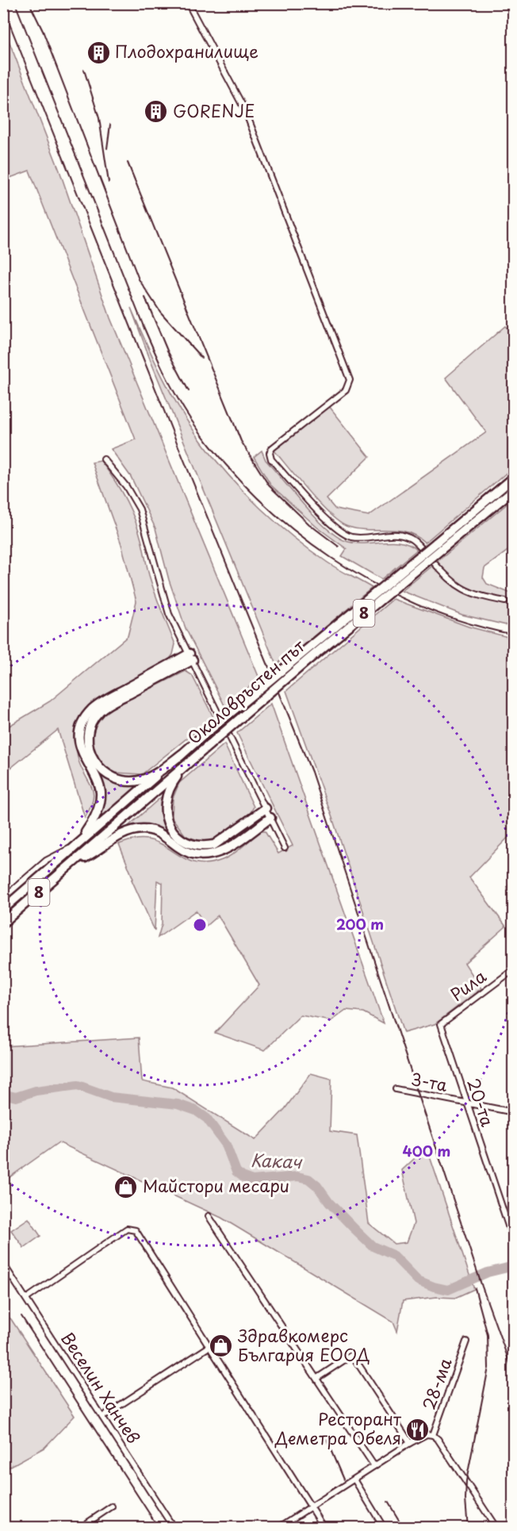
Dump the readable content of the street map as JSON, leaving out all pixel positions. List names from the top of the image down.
{
  "streets": {
    "highway": ["8", "Околовръстен път"],
    "street": [
      "Рила",
      "3-та",
      "20-та",
      "28-ма",
      "Веселин Ханчев"
    ]
  },
  "crossings": [
    ["Рила", "20-та"],
    ["3-та", "20-та"]
  ],
  "water": ["Какач"],
  "places": {
    "building": ["Плодохранилище", "GORENJE"],
    "shop": ["Майстори месари", "Здравкомерс България ЕООД"],
    "restaurant": ["Ресторант Деметра Обеля"]
  },
  "rings": ["200 m", "400 m"]
}
